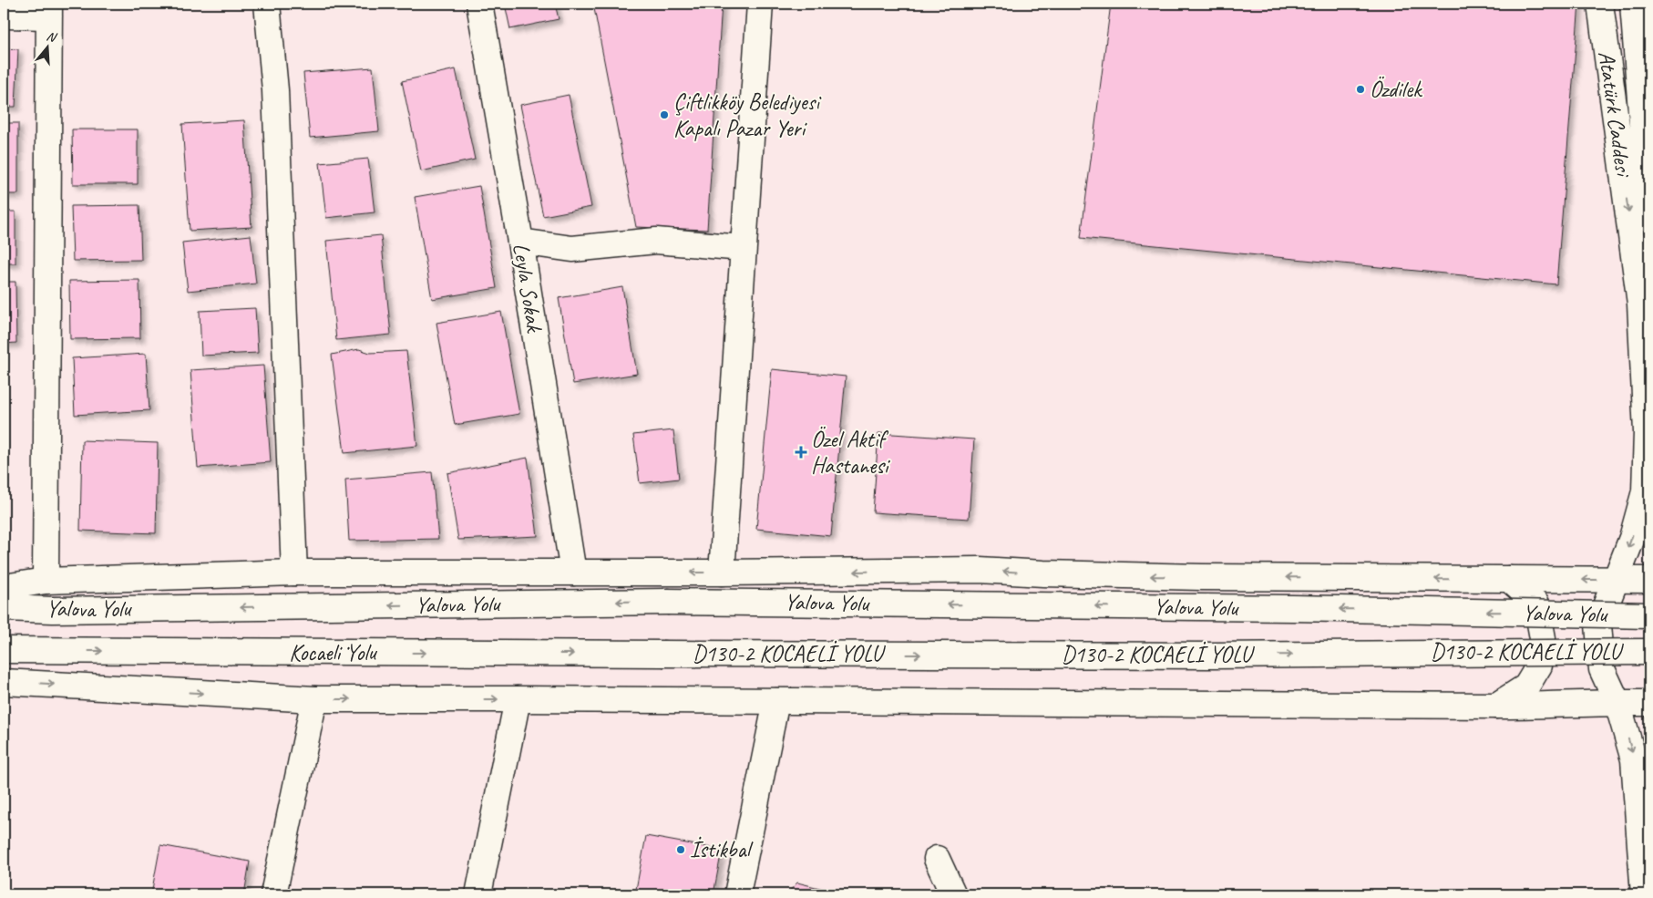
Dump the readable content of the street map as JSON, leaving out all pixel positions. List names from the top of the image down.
{
  "streets": {
    "main road": [
      "Atatürk Caddesi",
      "Leyla Sokak",
      "Yalova Yolu",
      "D130-2 KOCAELİ YOLU",
      "Kocaeli̇ Yolu"
    ]
  },
  "crossings": [
    ["D130-2 KOCAELİ YOLU", "Kocaeli̇ Yolu"]
  ],
  "one_way": ["Atatürk Caddesi"],
  "places": {
    "other": ["Özdilek", "Çiftlikköy Belediyesi Kapalı Pazar Yeri", "İstikbal"],
    "health": ["Özel Aktif Hastanesi"]
  },
  "north": "top"
}
